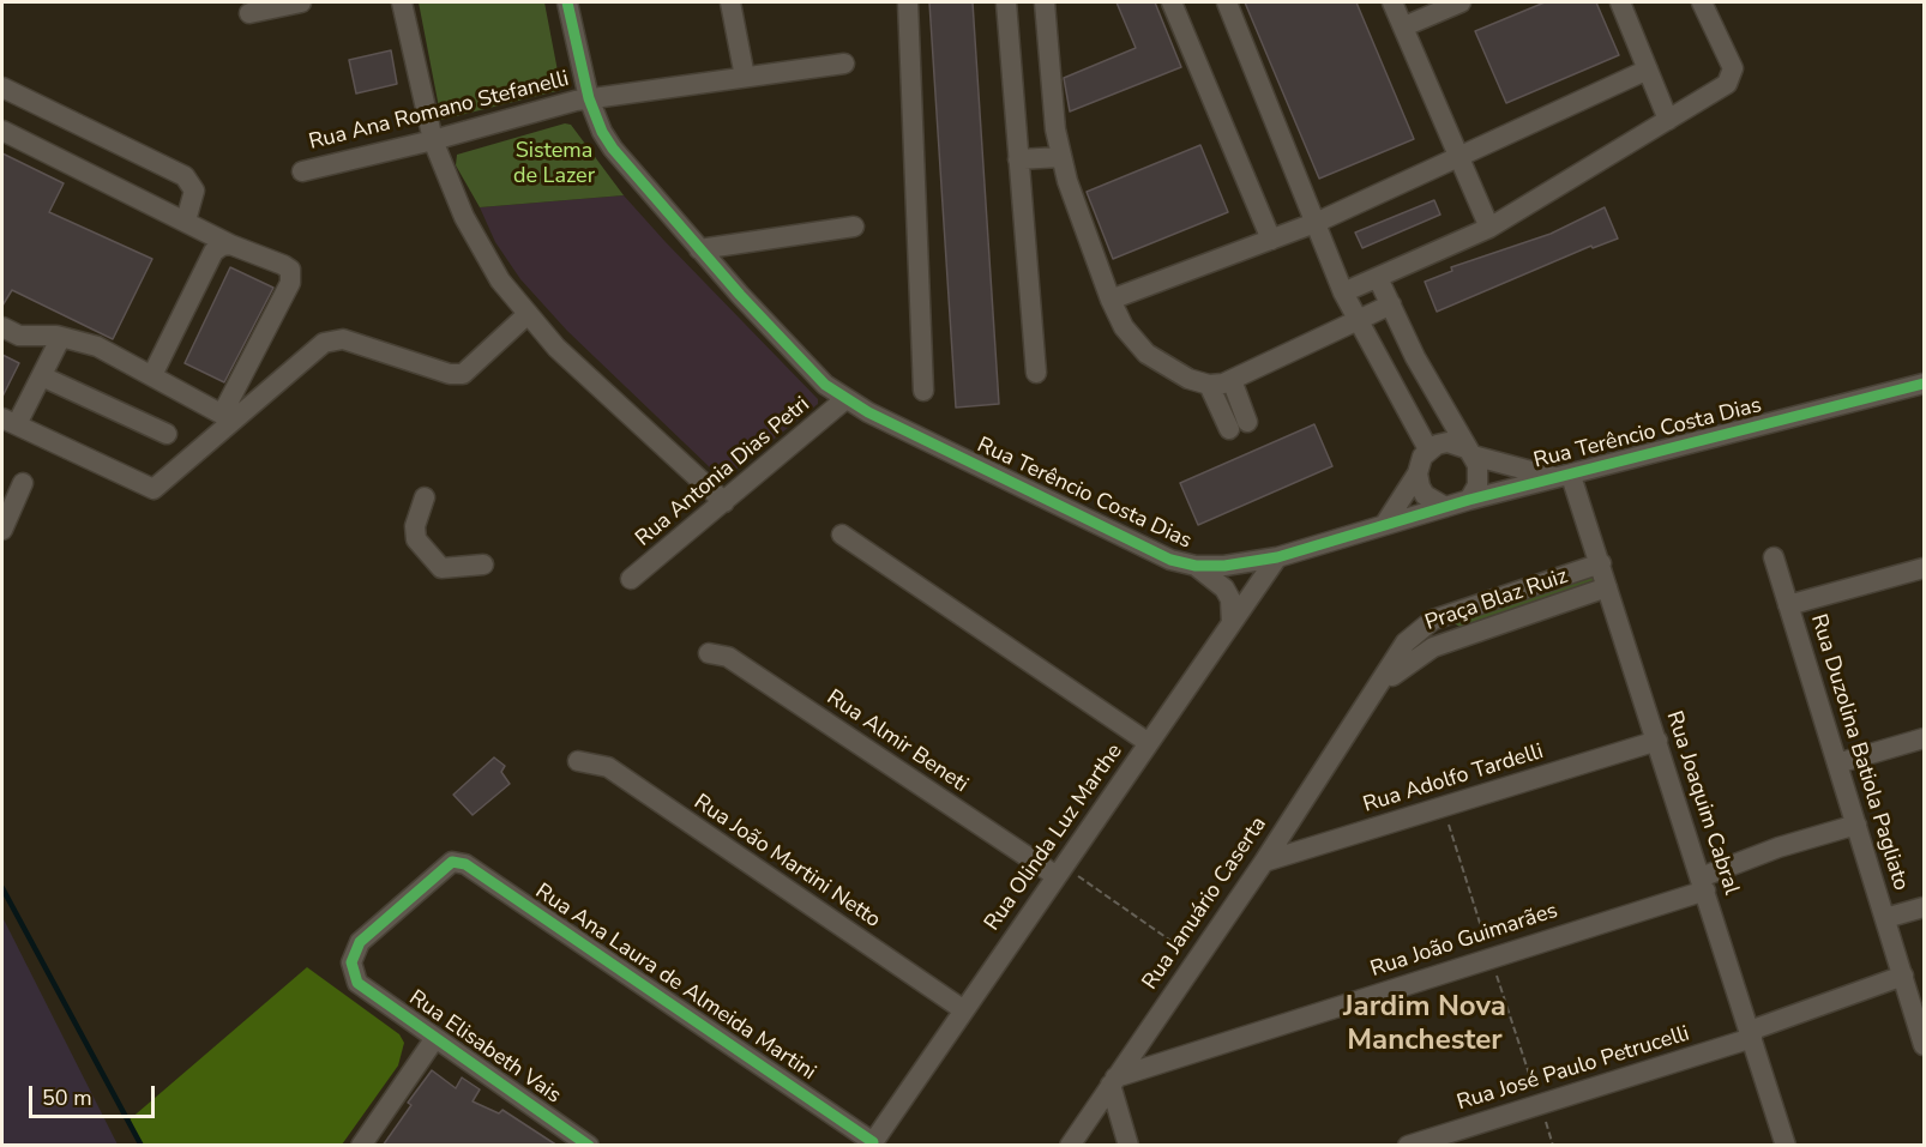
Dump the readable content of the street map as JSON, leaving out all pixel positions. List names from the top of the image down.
{
  "streets": {
    "street": [
      "Rua Ana Romano Stefanelli",
      "Rua Terêncio Costa Dias",
      "Rua Antonia Dias Petri",
      "Praça Blaz Ruiz",
      "Rua Almir Beneti",
      "Rua Duzolina Batiola Pagliato",
      "Rua Adolfo Tardelli",
      "Rua Joaquim Cabral",
      "Rua Olinda Luz Marthe",
      "Rua João Martini Netto",
      "Rua Januário Caserta",
      "Rua João Guimarães",
      "Rua Ana Laura de Almeida Martini",
      "Rua Elisabeth Vais",
      "Rua José Paulo Petrucelli"
    ]
  },
  "crossings": [
    ["Rua Ana Romano Stefanelli", "Rua Terêncio Costa Dias"],
    ["Rua Terêncio Costa Dias", "Rua Antonia Dias Petri"],
    ["Rua Terêncio Costa Dias", "Rua Joaquim Cabral"],
    ["Rua Terêncio Costa Dias", "Rua Olinda Luz Marthe"],
    ["Praça Blaz Ruiz", "Rua Joaquim Cabral"],
    ["Praça Blaz Ruiz", "Rua Januário Caserta"],
    ["Rua Almir Beneti", "Rua Olinda Luz Marthe"],
    ["Rua Duzolina Batiola Pagliato", "Rua João Guimarães"],
    ["Rua Duzolina Batiola Pagliato", "Rua José Paulo Petrucelli"],
    ["Rua Adolfo Tardelli", "Rua Joaquim Cabral"],
    ["Rua Adolfo Tardelli", "Rua Januário Caserta"],
    ["Rua Joaquim Cabral", "Rua João Guimarães"],
    ["Rua Joaquim Cabral", "Rua José Paulo Petrucelli"],
    ["Rua Olinda Luz Marthe", "Rua João Martini Netto"],
    ["Rua Olinda Luz Marthe", "Rua Ana Laura de Almeida Martini"],
    ["Rua Januário Caserta", "Rua João Guimarães"],
    ["Rua Ana Laura de Almeida Martini", "Rua Elisabeth Vais"]
  ],
  "districts": ["Jardim Nova Manchester"],
  "parks": ["Sistema de Lazer"],
  "scale_bar": "50 m"
}
